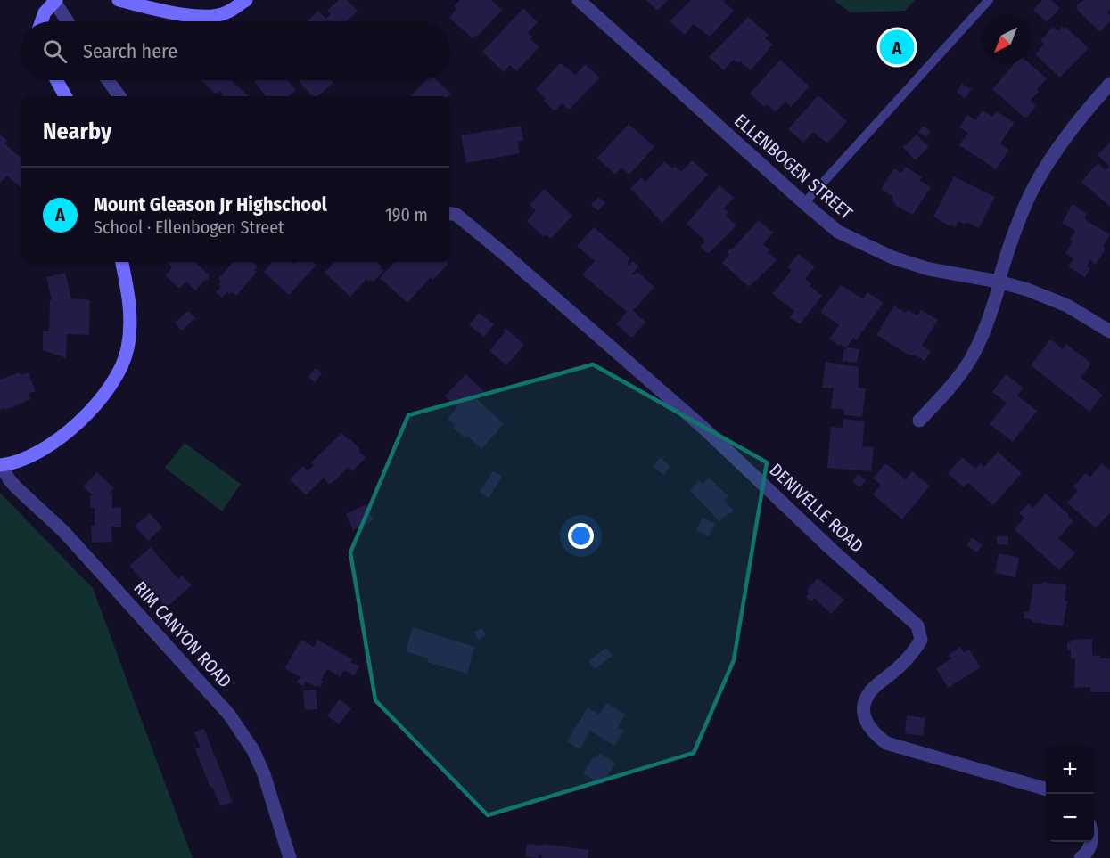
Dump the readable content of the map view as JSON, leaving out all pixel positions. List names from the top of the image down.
{
  "streets": {
    "street": ["ELLENBOGEN STREET", "DENIVELLE ROAD", "RIM CANYON ROAD"]
  },
  "north": "bottom left",
  "page": {
    "search": "Search here",
    "pins": "A",
    "heading": "Nearby",
    "list": [
      {
        "mark": "A",
        "name": "Mount Gleason Jr Highschool",
        "note": "School · Ellenbogen Street",
        "value": "190 m"
      }
    ],
    "map_buttons": ["+", "−"]
  }
}
